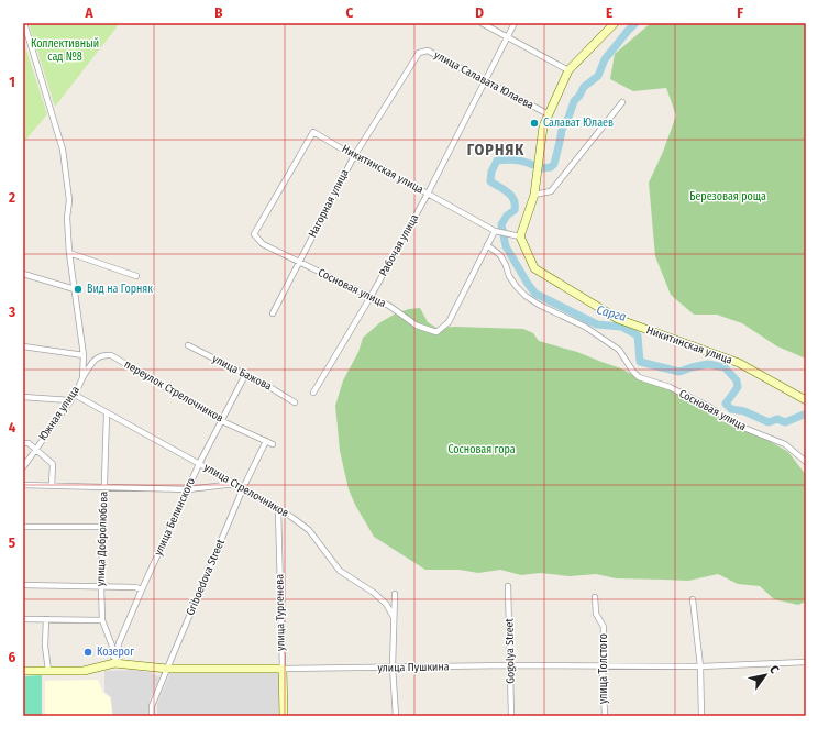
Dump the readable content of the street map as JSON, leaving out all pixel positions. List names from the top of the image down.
{
  "streets": {
    "street": [
      "улица Салавата Юлаева",
      "Никитинская улица",
      "Нагорная улица",
      "Рабочая улица",
      "Сосновая улица",
      "улица Бажова",
      "переулок Стрелочников",
      "Южная улица",
      "улица Стрелочников",
      "улица Белинского",
      "улица Добролюбова",
      "Griboedova Street",
      "улица Тургенева",
      "Gogolya Street",
      "улица Пушкина",
      "улица Толстого"
    ]
  },
  "crossings": [
    ["улица Салавата Юлаева", "Нагорная улица"],
    ["улица Салавата Юлаева", "Рабочая улица"],
    ["Никитинская улица", "Нагорная улица"],
    ["Никитинская улица", "Рабочая улица"],
    ["Никитинская улица", "Сосновая улица"],
    ["Нагорная улица", "Сосновая улица"],
    ["Рабочая улица", "Сосновая улица"],
    ["улица Бажова", "улица Белинского"],
    ["переулок Стрелочников", "Южная улица"],
    ["переулок Стрелочников", "улица Белинского"],
    ["переулок Стрелочников", "Griboedova Street"],
    ["Южная улица", "улица Стрелочников"],
    ["улица Стрелочников", "улица Белинского"],
    ["улица Стрелочников", "улица Добролюбова"],
    ["улица Стрелочников", "Griboedova Street"],
    ["улица Стрелочников", "улица Тургенева"],
    ["улица Белинского", "улица Добролюбова"],
    ["улица Белинского", "улица Пушкина"],
    ["улица Добролюбова", "улица Пушкина"],
    ["Griboedova Street", "улица Пушкина"],
    ["улица Тургенева", "улица Пушкина"],
    ["Gogolya Street", "улица Пушкина"],
    ["улица Пушкина", "улица Толстого"]
  ],
  "districts": ["ГОРНЯК"],
  "water": ["Сарга"],
  "parks": ["Коллективный сад №8", "Березовая роща", "Сосновая гора"],
  "places": ["Салават Юлаев", "Вид на Горняк", "Козерог"],
  "north": "top right",
  "grid": {
    "columns": [
      "A",
      "B",
      "C",
      "D",
      "E",
      "F"
    ],
    "rows": [
      "1",
      "2",
      "3",
      "4",
      "5",
      "6"
    ]
  }
}
